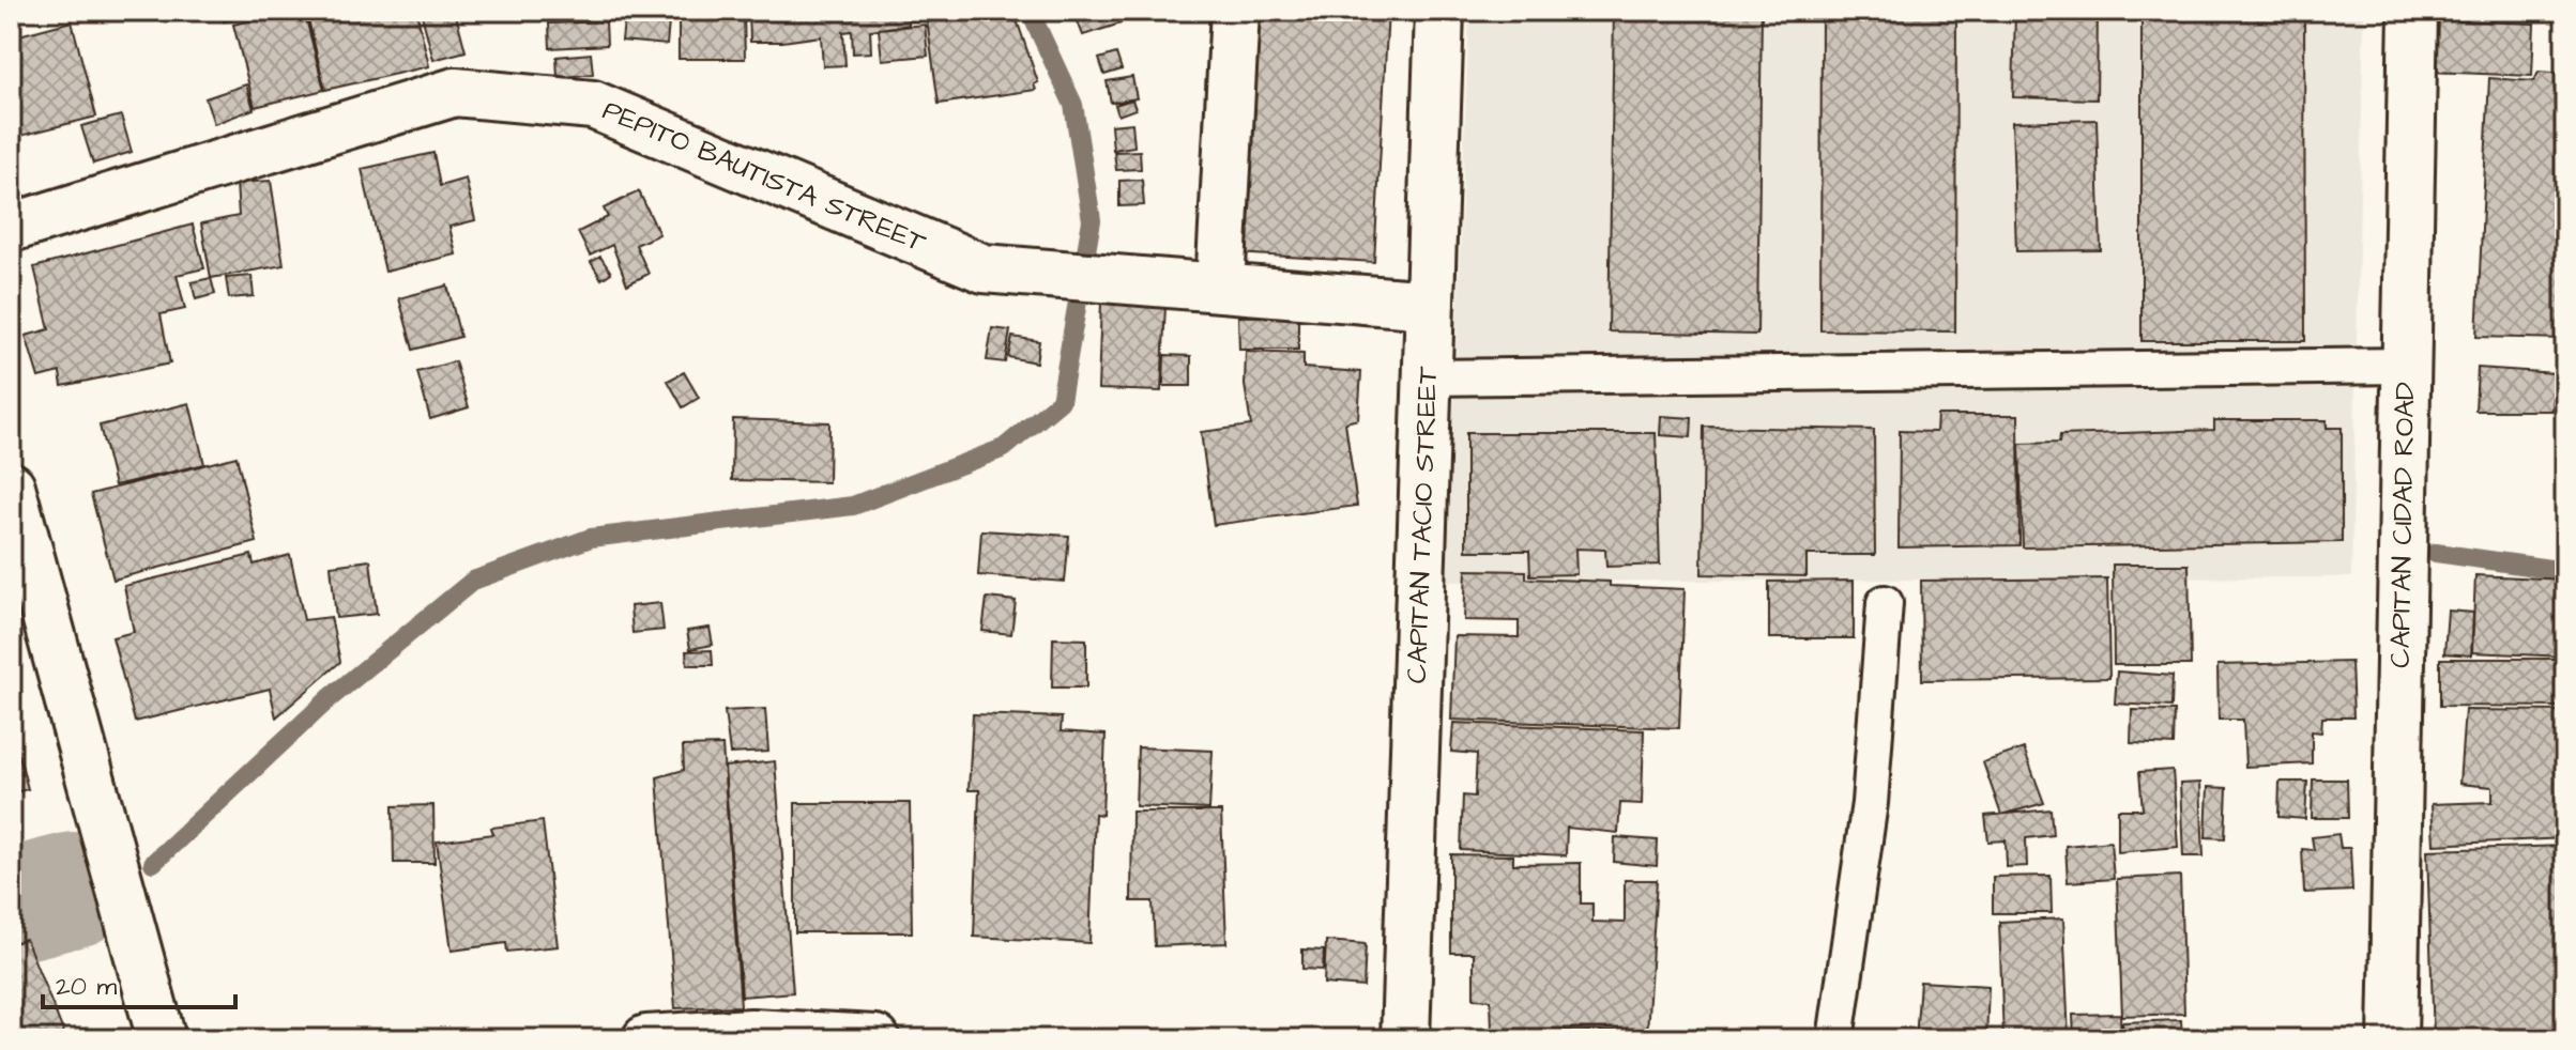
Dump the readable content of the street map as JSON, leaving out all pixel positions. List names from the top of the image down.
{
  "streets": {
    "street": ["PEPITO BAUTISTA STREET", "CAPITAN TACIO STREET", "CAPITAN CIDAD ROAD"]
  },
  "crossings": [
    ["PEPITO BAUTISTA STREET", "CAPITAN TACIO STREET"]
  ],
  "scale_bar": "20 m"
}
